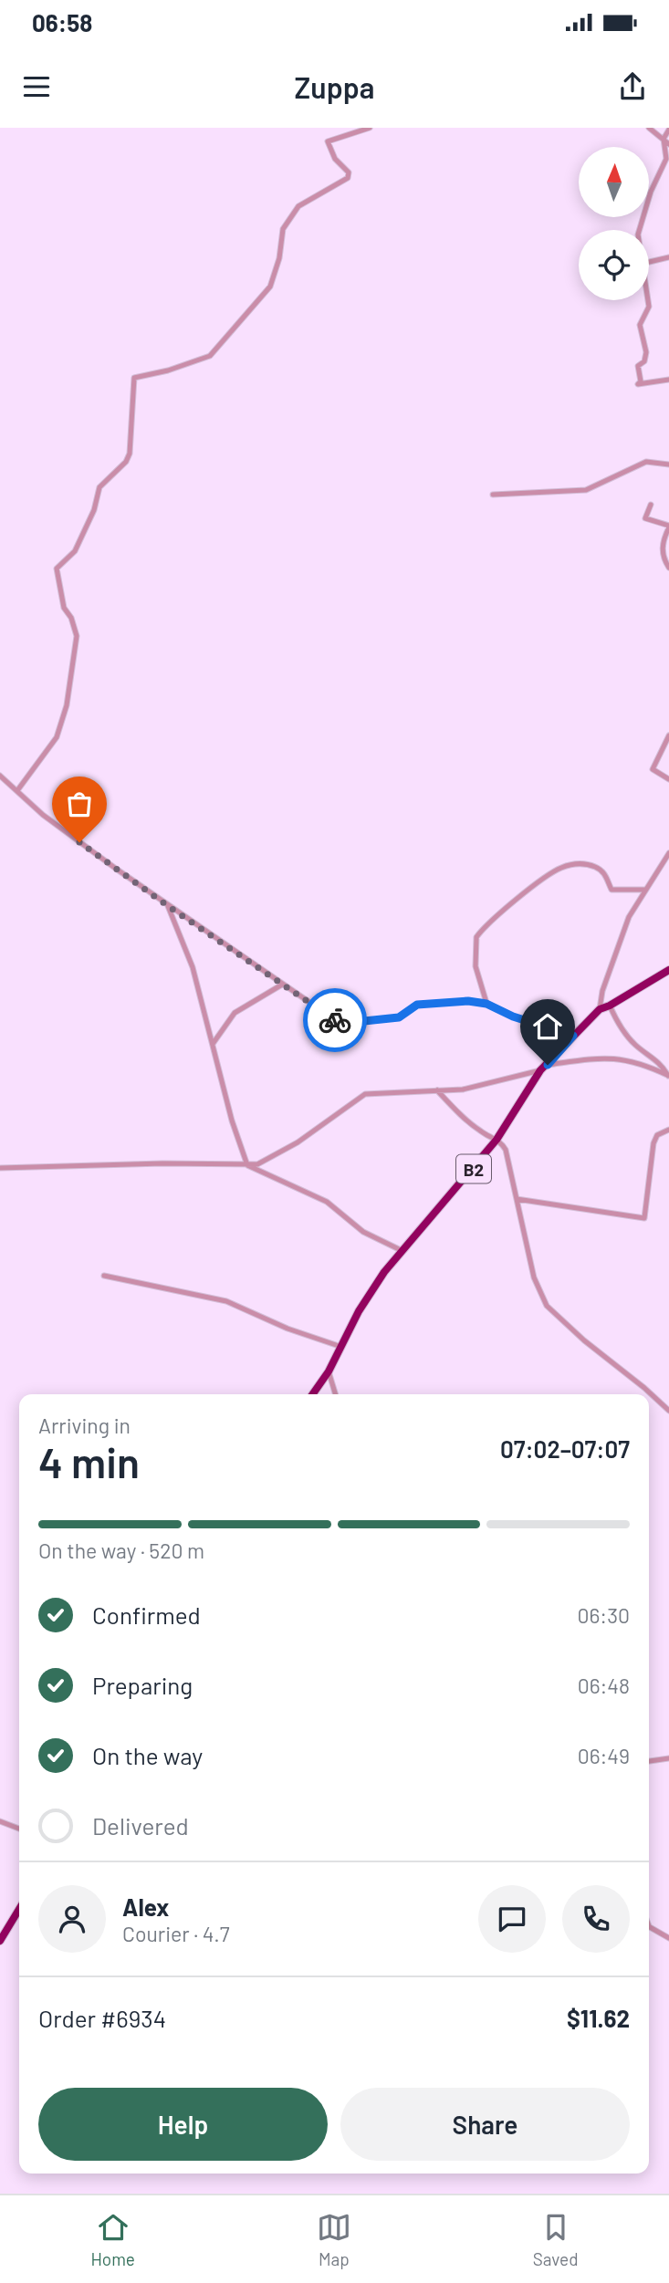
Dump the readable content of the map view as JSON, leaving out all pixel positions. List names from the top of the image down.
{
  "streets": {
    "highway": ["B2"]
  },
  "north": "top",
  "page": {
    "status": "06:58",
    "header": "Zuppa",
    "heading": ["4 min", "Arriving in", "07:02–07:07"],
    "panel": [
      "Alex",
      "Courier · 4.7",
      "Order #6934",
      "$11.62"
    ],
    "bar": "On the way · 520 m",
    "list": [
      ["Confirmed", "06:30"],
      ["Preparing", "06:48"],
      ["On the way", "06:49"],
      "Delivered"
    ],
    "buttons": ["Help", "Share"],
    "tabs": ["Home", "Map", "Saved"]
  }
}
